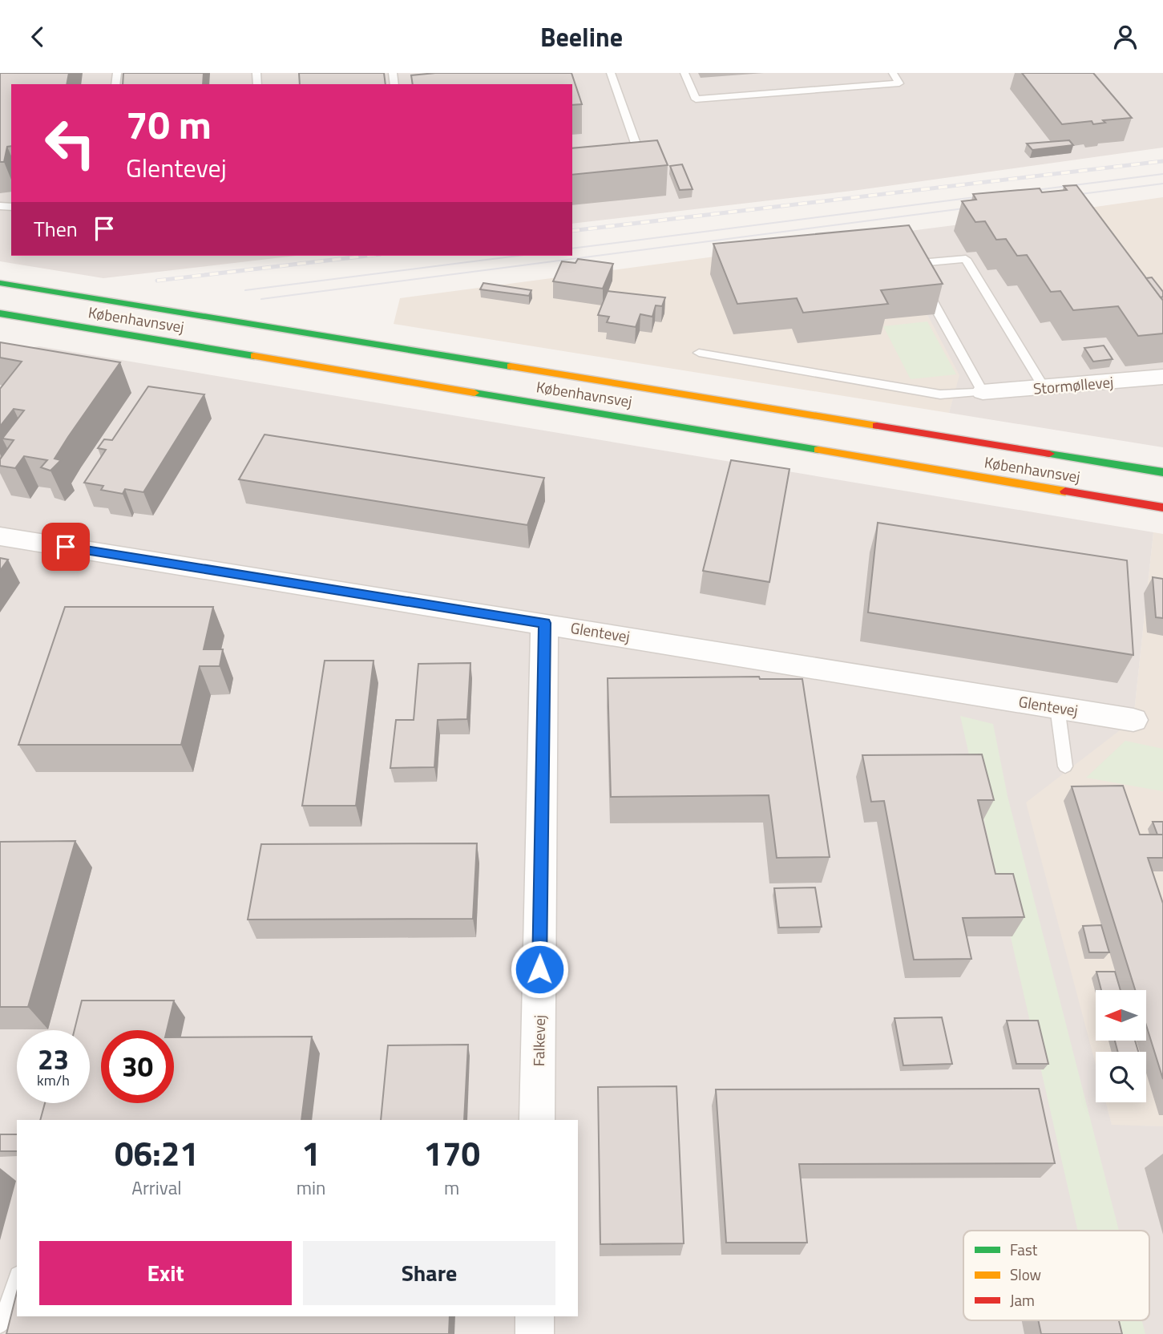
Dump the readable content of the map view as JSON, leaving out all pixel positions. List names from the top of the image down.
{
  "streets": {
    "main road": ["Københavnsvej"],
    "street": ["Stormøllevej", "Glentevej", "Falkevej"]
  },
  "crossings": [
    ["Glentevej", "Falkevej"]
  ],
  "legend": ["Fast", "Slow", "Jam"],
  "north": "left",
  "page": {
    "header": "Beeline",
    "turn": ["70 m", "Glentevej"],
    "then": "Then",
    "speed": "23 km/h",
    "limit": "30",
    "eta": [
      "06:21",
      "Arrival",
      "1",
      "min",
      "170",
      "m"
    ],
    "buttons": ["Exit", "Share"]
  }
}
